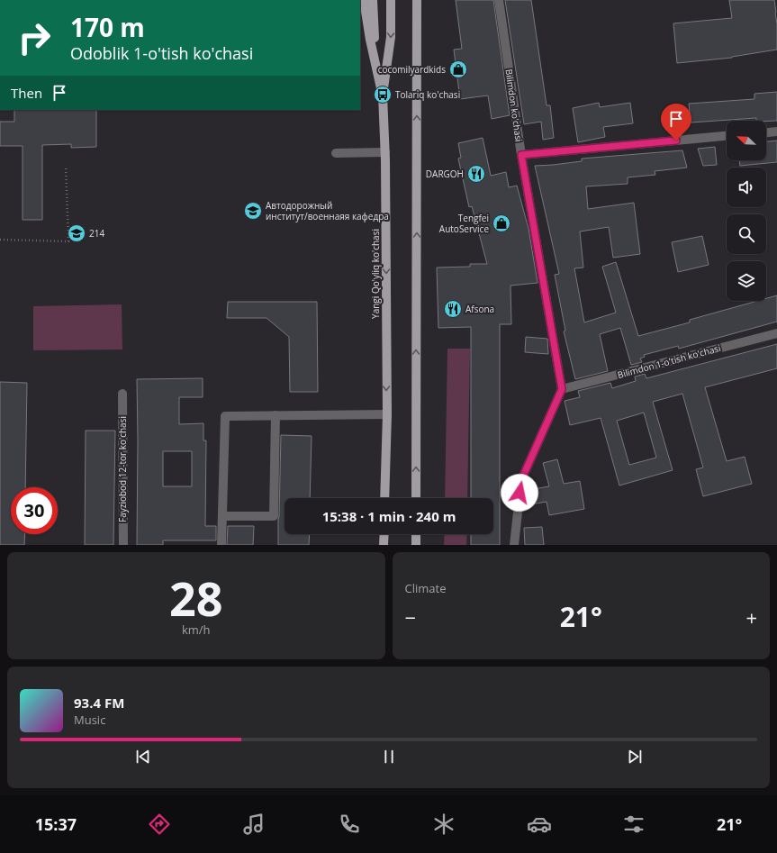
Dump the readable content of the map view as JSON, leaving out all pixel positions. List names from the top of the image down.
{
  "streets": {
    "main road": ["Yangi Qo'yliq ko'chasi"],
    "street": ["Bilimdon ko'chasi", "Bilimdon 1-o'tish ko'chasi", "Fayziobod 12-tor ko'chasi"]
  },
  "crossings": [
    ["Bilimdon ko'chasi", "Bilimdon 1-o'tish ko'chasi"]
  ],
  "places": {
    "shop": ["cocomilyardkids", "Tengfei AutoService"],
    "bus stop": ["Tolariq ko'chasi"],
    "restaurant": ["DARGOH", "Afsona"],
    "school or university": ["Автодорожный институт/военнаяя кафедра", "214"]
  },
  "north": "top left",
  "page": {
    "turn": ["170 m", "Odoblik 1-o'tish ko'chasi"],
    "then": "Then",
    "limit": "30",
    "trip": "15:38 · 1 min · 240 m",
    "tile": [
      ["28", "km/h"],
      "Climate"
    ],
    "heat": ["−", "21°", "+"],
    "song": ["93.4 FM", "Music"],
    "tabs": ["15:37", "21°"]
  }
}
